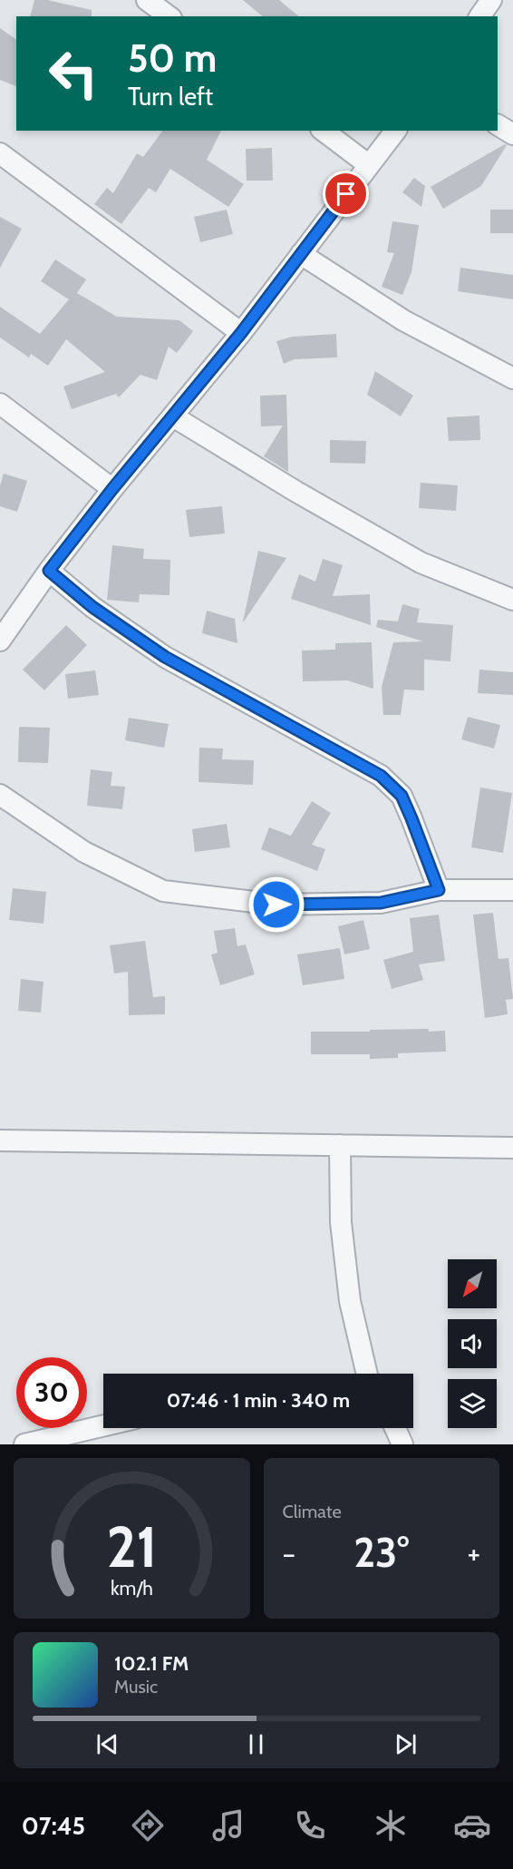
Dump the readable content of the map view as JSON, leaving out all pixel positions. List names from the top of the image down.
{
  "north": "bottom left",
  "page": {
    "turn": ["50 m", "Turn left"],
    "limit": "30",
    "trip": "07:46 · 1 min · 340 m",
    "tile": "Climate",
    "heat": ["−", "23°", "+"],
    "song": ["102.1 FM", "Music"],
    "tabs": "07:45",
    "gauge": ["21", "km/h"]
  }
}
